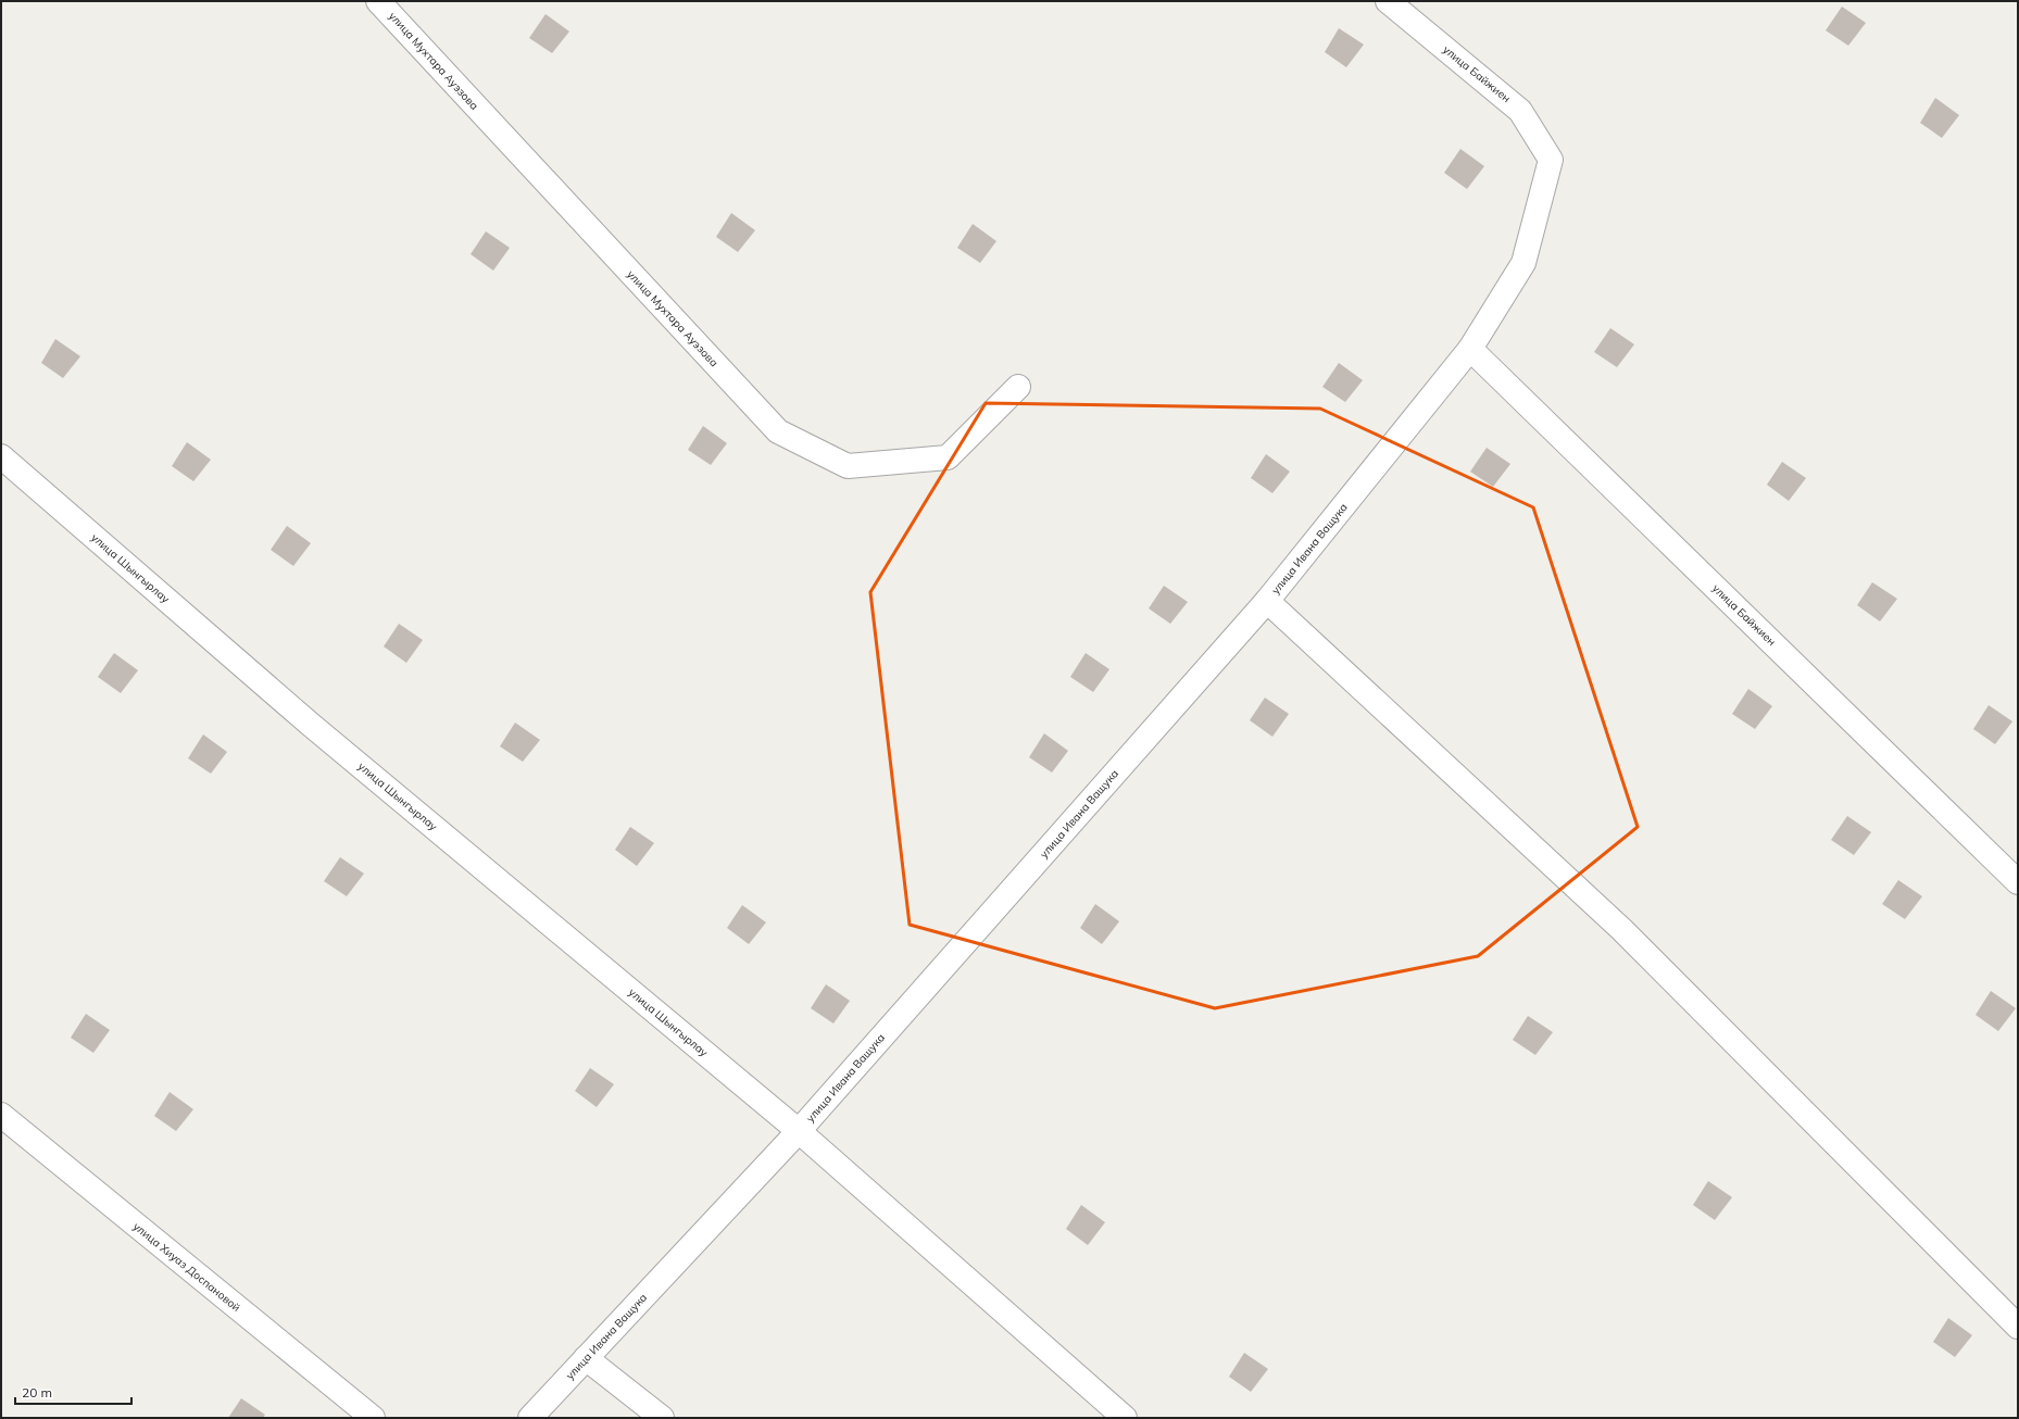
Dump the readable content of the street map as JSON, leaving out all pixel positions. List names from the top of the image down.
{
  "streets": {
    "street": [
      "улица Мухтара Ауэзова",
      "улица Байжиен",
      "улица Ивана Ващука",
      "улица Шынгырлау",
      "улица Хиуаз Доспановой"
    ]
  },
  "crossings": [
    ["улица Байжиен", "улица Ивана Ващука"],
    ["улица Ивана Ващука", "улица Шынгырлау"]
  ],
  "scale_bar": "20 m"
}
